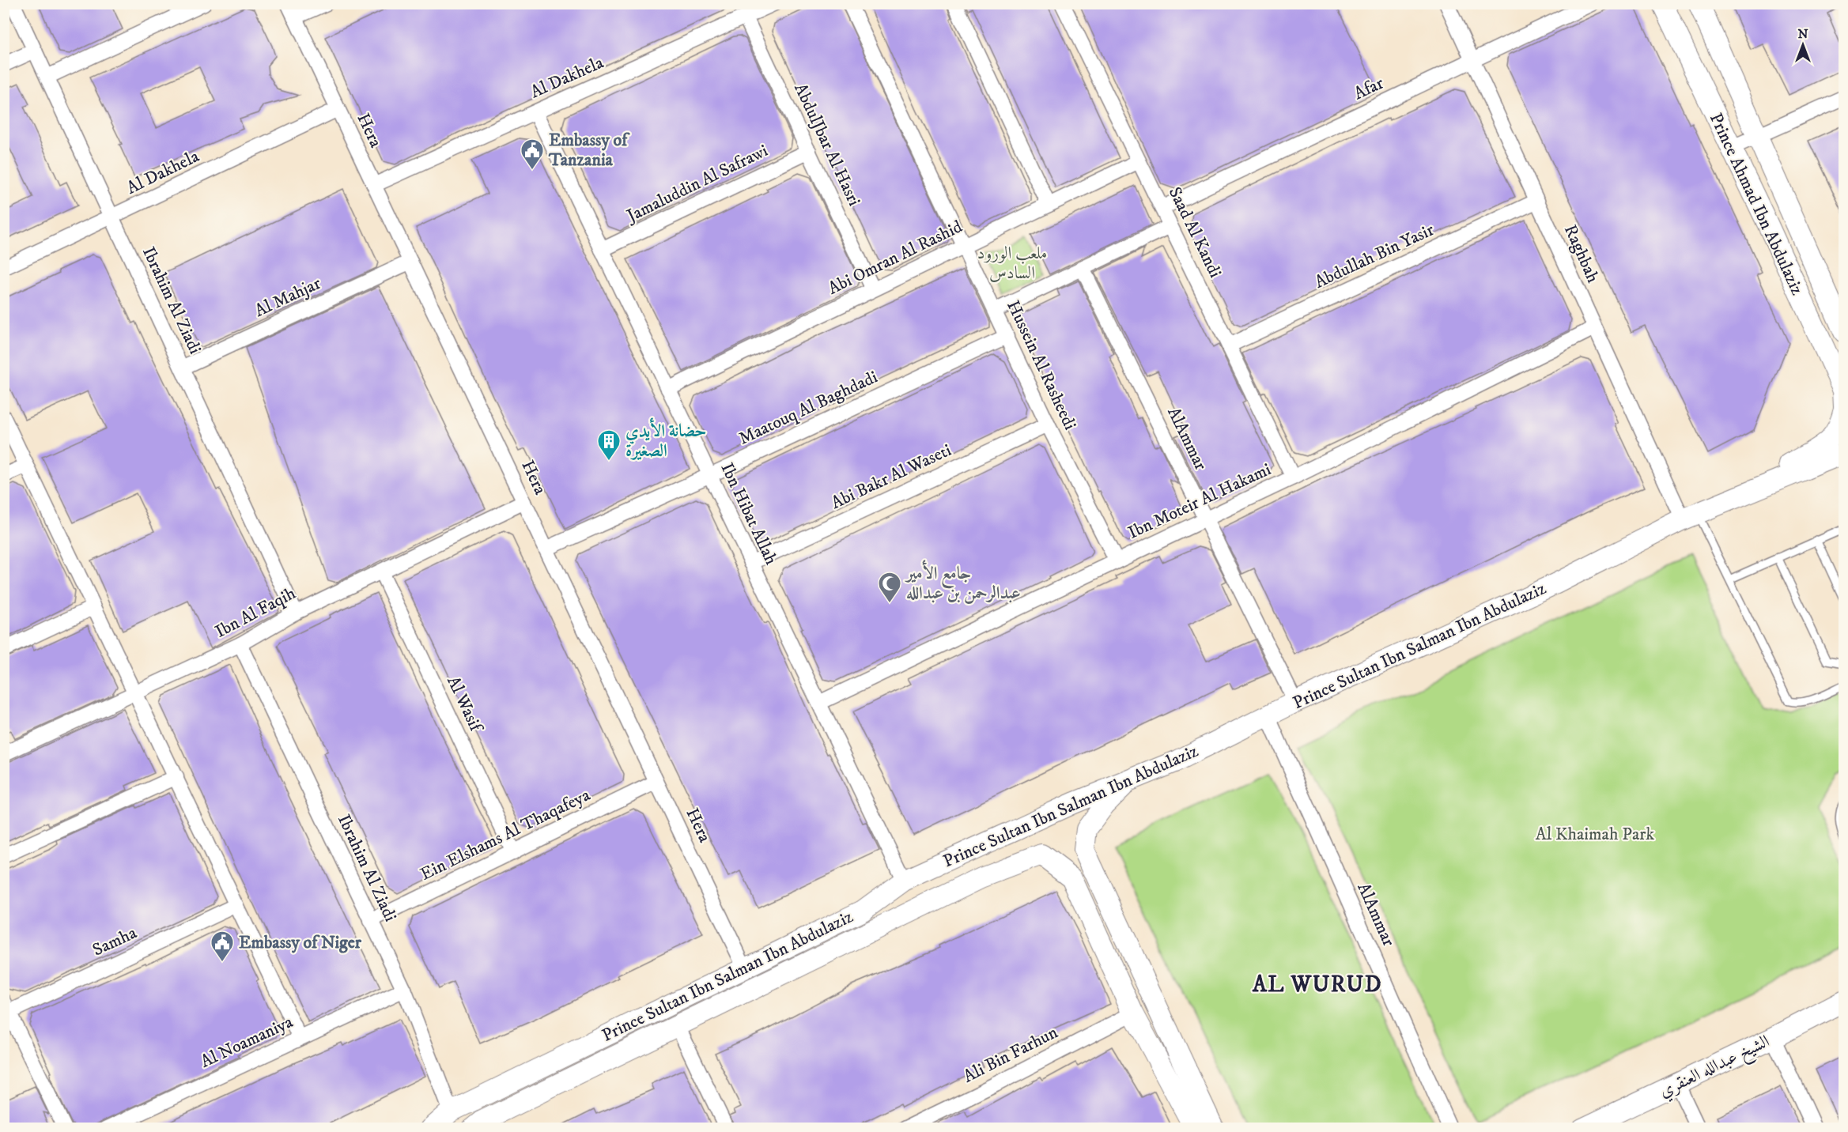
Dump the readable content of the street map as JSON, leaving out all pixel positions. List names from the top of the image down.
{
  "streets": {
    "street": [
      "Al Dakhela",
      "Afar",
      "Hera",
      "AbdulJbar Al Hasri",
      "Jamaluddin Al Safrawi",
      "Prince Ahmad Ibn Abdulaziz",
      "Saad Al Kandi",
      "Raghbah",
      "Abdullah Bin Yasir",
      "Abi Omran Al Rashid",
      "Al Mahjar",
      "Ibrahim Al Ziadi",
      "Hussein Al Rasheedi",
      "Maatouq Al Baghdadi",
      "AlAmmar",
      "Abi Bakr Al Waseti",
      "Ibn Moteir Al Hakami",
      "Ibn Hibat Allah",
      "Ibn Al Faqih",
      "Prince Sultan Ibn Salman Ibn Abdulaziz",
      "Al Wasif",
      "Ein Elshams Al Thaqafeya",
      "Samha",
      "Al Noamaniya",
      "Ali Bin Farhun",
      "الشيخ عبدالله العنقري"
    ]
  },
  "crossings": [
    ["Al Dakhela", "Hera"],
    ["Al Dakhela", "AbdulJbar Al Hasri"],
    ["Al Dakhela", "Ibrahim Al Ziadi"],
    ["Al Dakhela", "Ibn Hibat Allah"],
    ["Afar", "Saad Al Kandi"],
    ["Afar", "Raghbah"],
    ["Hera", "Al Mahjar"],
    ["Hera", "Maatouq Al Baghdadi"],
    ["Hera", "Ibn Al Faqih"],
    ["Hera", "Prince Sultan Ibn Salman Ibn Abdulaziz"],
    ["Hera", "Ein Elshams Al Thaqafeya"],
    ["AbdulJbar Al Hasri", "Jamaluddin Al Safrawi"],
    ["AbdulJbar Al Hasri", "Abi Omran Al Rashid"],
    ["Jamaluddin Al Safrawi", "Ibn Hibat Allah"],
    ["Prince Ahmad Ibn Abdulaziz", "Prince Sultan Ibn Salman Ibn Abdulaziz"],
    ["Saad Al Kandi", "Abdullah Bin Yasir"],
    ["Saad Al Kandi", "Abi Omran Al Rashid"],
    ["Saad Al Kandi", "Ibn Moteir Al Hakami"],
    ["Raghbah", "Abdullah Bin Yasir"],
    ["Raghbah", "Ibn Moteir Al Hakami"],
    ["Raghbah", "Prince Sultan Ibn Salman Ibn Abdulaziz"],
    ["Abi Omran Al Rashid", "Hussein Al Rasheedi"],
    ["Abi Omran Al Rashid", "Ibn Hibat Allah"],
    ["Al Mahjar", "Ibrahim Al Ziadi"],
    ["Ibrahim Al Ziadi", "Ibn Al Faqih"],
    ["Ibrahim Al Ziadi", "Prince Sultan Ibn Salman Ibn Abdulaziz"],
    ["Ibrahim Al Ziadi", "Ein Elshams Al Thaqafeya"],
    ["Ibrahim Al Ziadi", "Al Noamaniya"],
    ["Hussein Al Rasheedi", "Maatouq Al Baghdadi"],
    ["Hussein Al Rasheedi", "Abi Bakr Al Waseti"],
    ["Hussein Al Rasheedi", "Ibn Moteir Al Hakami"],
    ["Maatouq Al Baghdadi", "Ibn Hibat Allah"],
    ["AlAmmar", "Ibn Moteir Al Hakami"],
    ["AlAmmar", "Prince Sultan Ibn Salman Ibn Abdulaziz"],
    ["Abi Bakr Al Waseti", "Ibn Hibat Allah"],
    ["Ibn Moteir Al Hakami", "Ibn Hibat Allah"],
    ["Ibn Hibat Allah", "Prince Sultan Ibn Salman Ibn Abdulaziz"],
    ["Ibn Al Faqih", "Al Wasif"],
    ["Prince Sultan Ibn Salman Ibn Abdulaziz", "Ali Bin Farhun"],
    ["Al Wasif", "Ein Elshams Al Thaqafeya"]
  ],
  "districts": ["AL WURUD"],
  "parks": ["ملعب الورود السادس", "Al Khaimah Park"],
  "places": {
    "public building": ["Embassy of Tanzania", "Embassy of Niger"],
    "building": ["حضانة الأيدي الصغيرة"],
    "mosque": ["جامع الأمير عبدالرحمن بن عبدالله"]
  },
  "north": "top"
}
